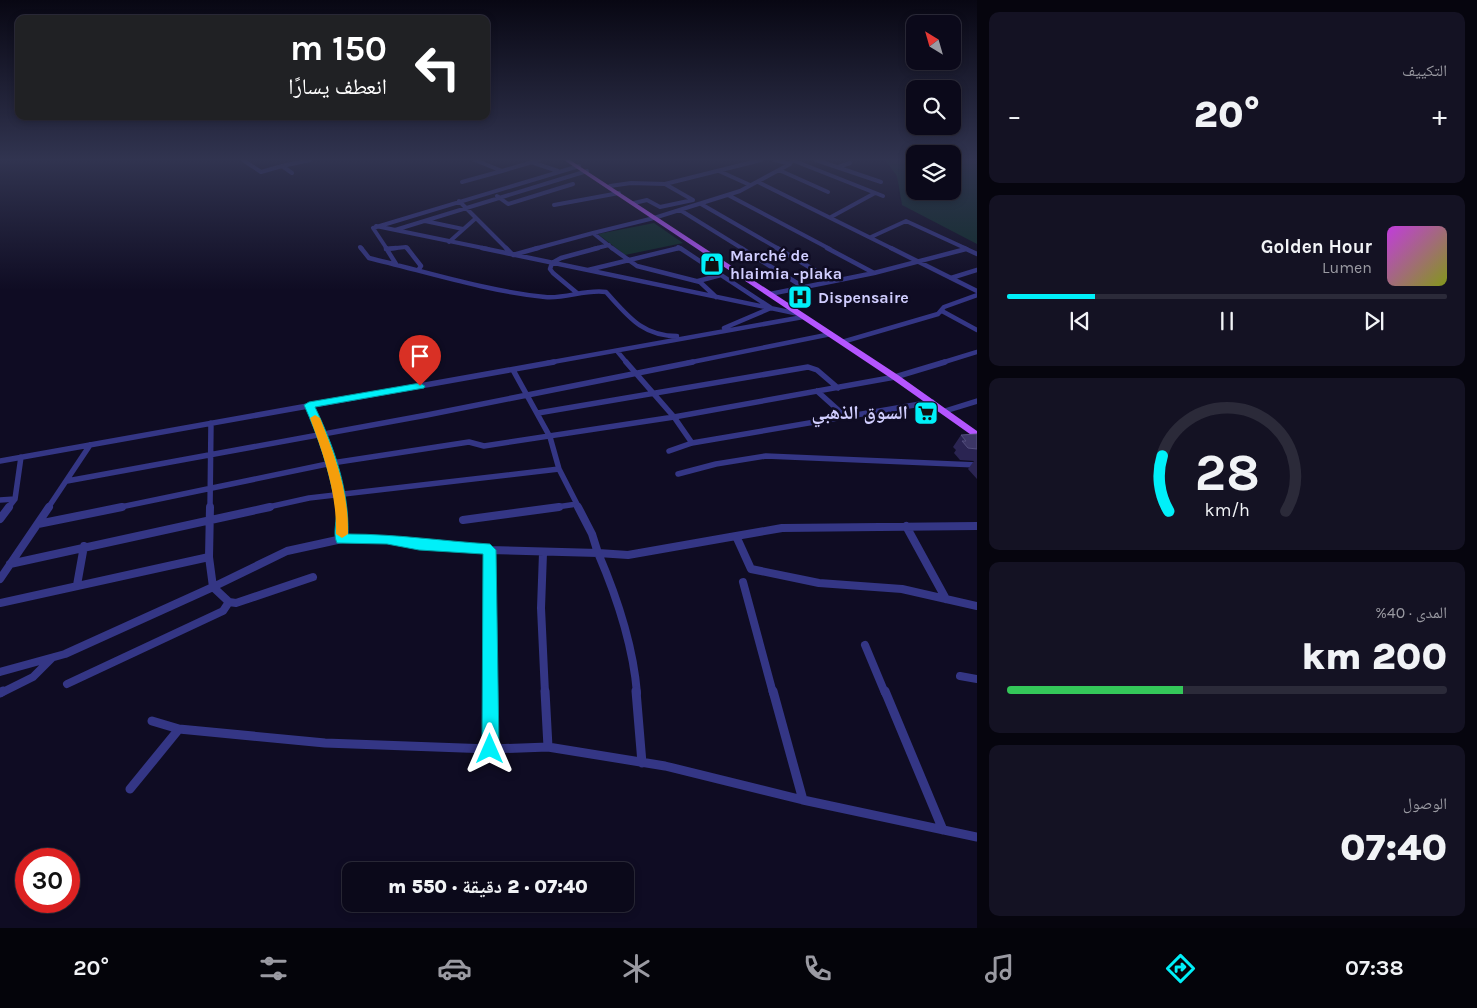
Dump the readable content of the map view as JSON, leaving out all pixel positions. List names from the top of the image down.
{
  "places": {
    "shop": ["Marché de hlaimia -plaka"],
    "hospital": ["Dispensaire"],
    "supermarket": ["السوق الذهبي"]
  },
  "north": "top left",
  "page": {
    "tile": [
      "التكييف",
      ["المدى · 40%", "200 km"],
      ["الوصول", "07:40"]
    ],
    "turn": ["150 m", "انعطف يسارًا"],
    "heat": ["−", "20°", "+"],
    "song": ["Golden Hour", "Lumen"],
    "limit": "30",
    "trip": "07:40 · 2 دقيقة · 550 m",
    "tabs": ["07:38", "20°"],
    "gauge": ["28", "km/h"]
  }
}
